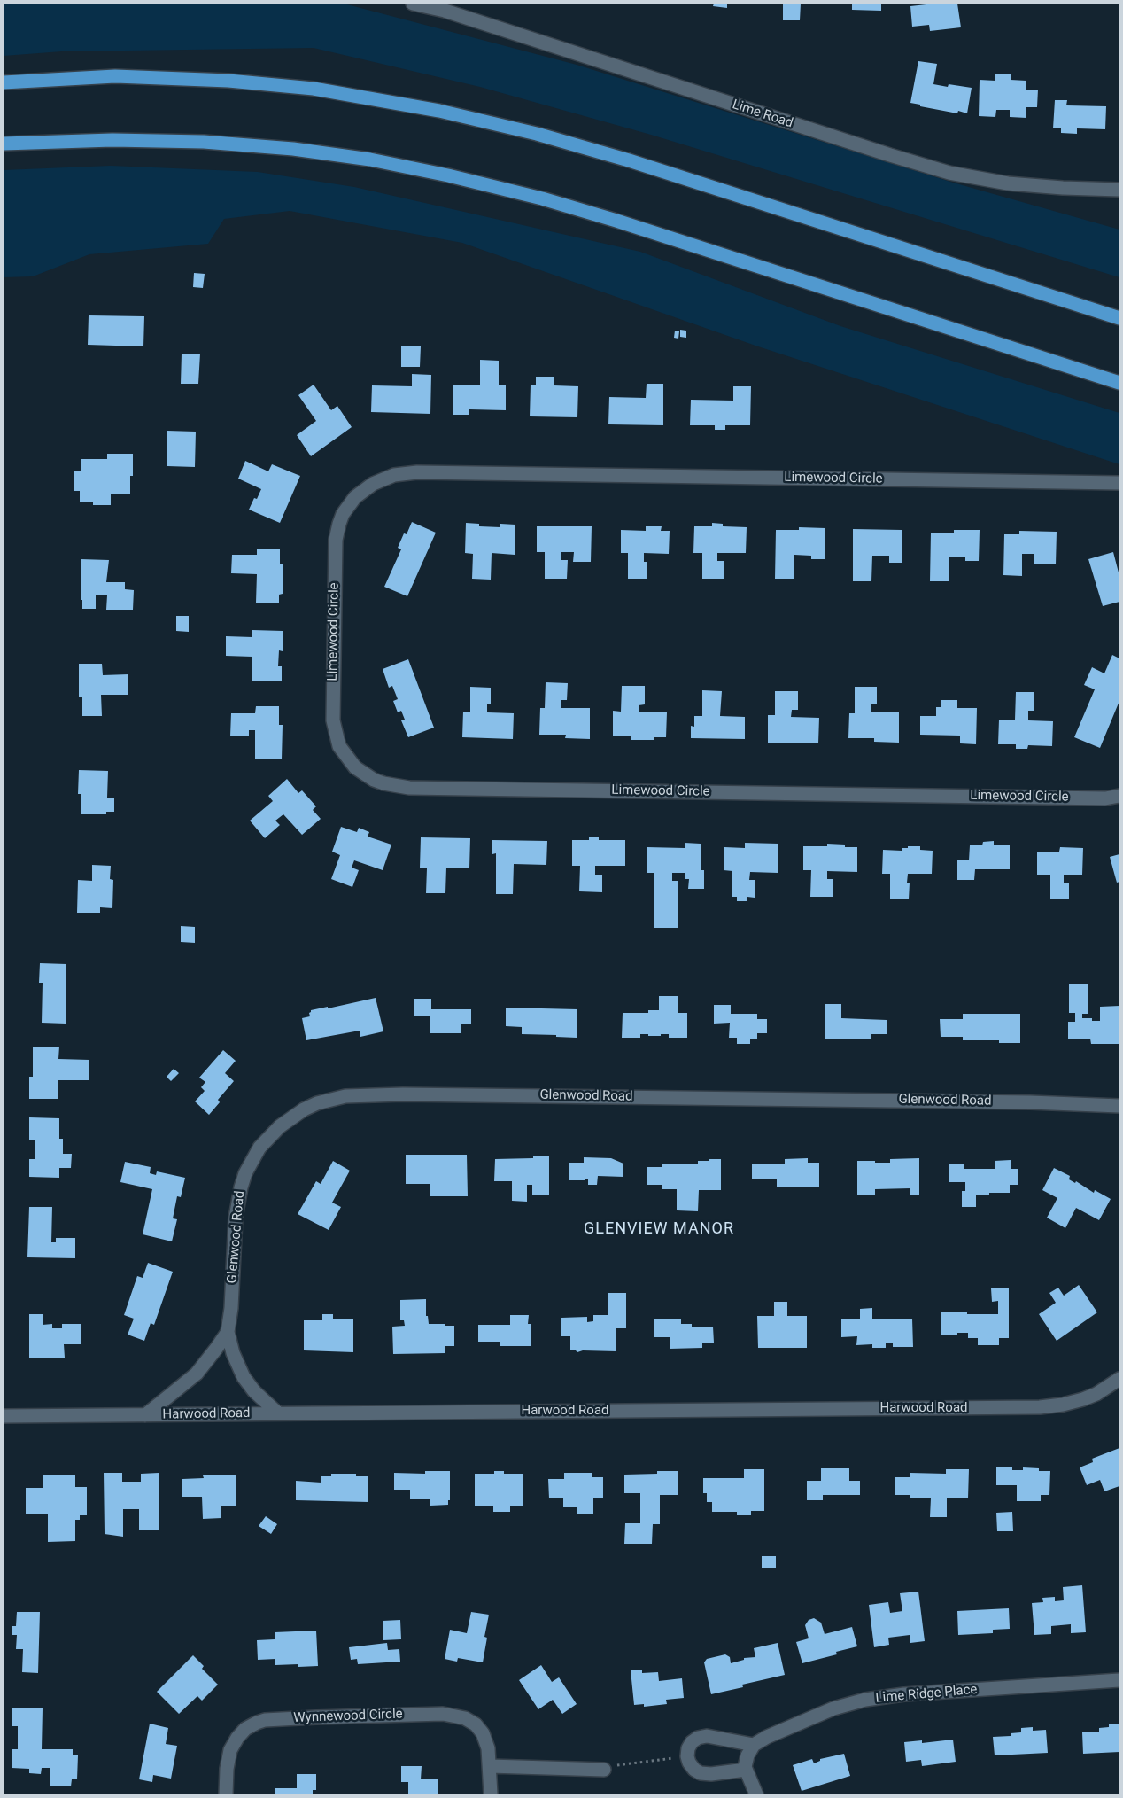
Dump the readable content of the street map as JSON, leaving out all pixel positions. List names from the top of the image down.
{
  "streets": {
    "street": [
      "Lime Road",
      "Limewood Circle",
      "Glenwood Road",
      "Harwood Road",
      "Lime Ridge Place",
      "Wynnewood Circle"
    ]
  },
  "crossings": [
    ["Glenwood Road", "Harwood Road"]
  ],
  "districts": ["GLENVIEW MANOR"]
}
